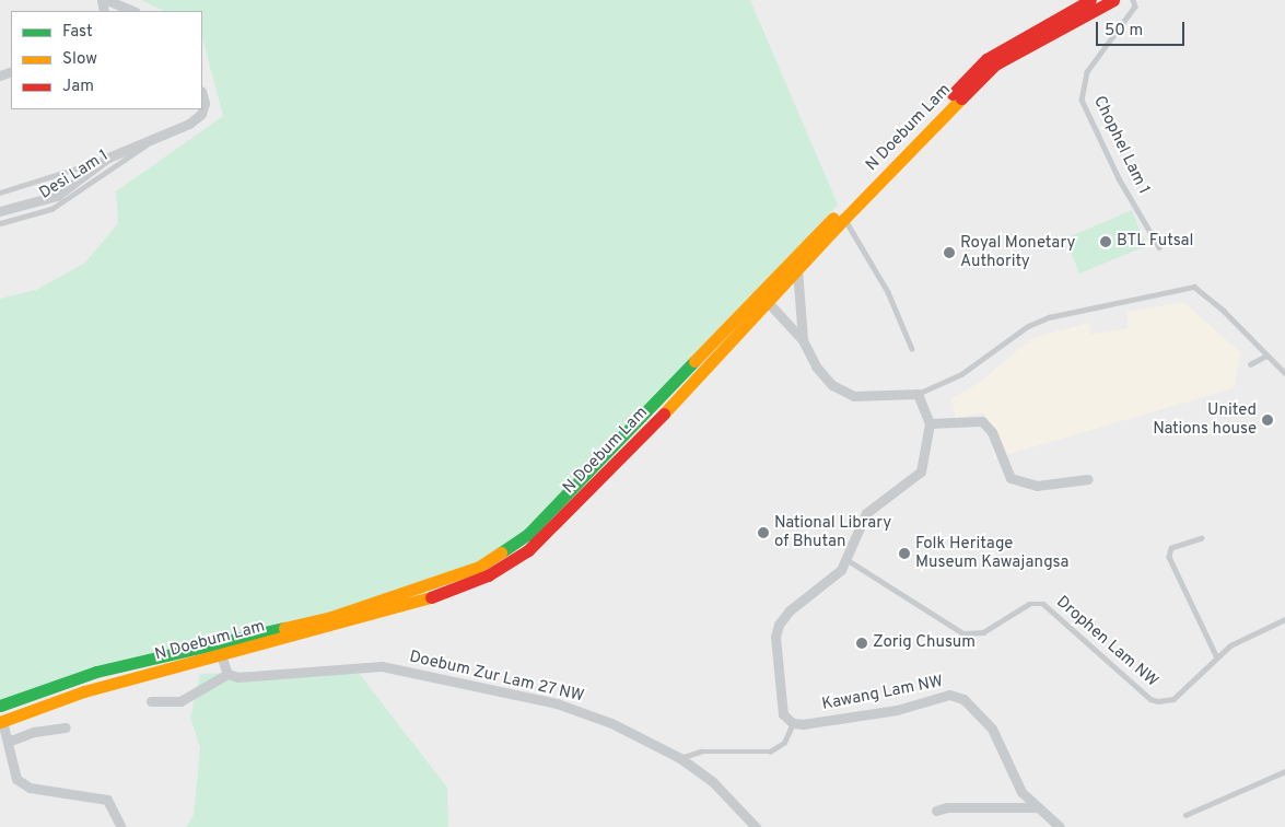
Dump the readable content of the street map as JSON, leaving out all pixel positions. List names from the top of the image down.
{
  "streets": {
    "main road": ["N Doebum Lam"],
    "street": ["Doebum Zur Lam 27 NW", "Kawang Lam NW"],
    "lane": ["Chophel Lam 1", "Desi Lam 1", "Drophen Lam NW"]
  },
  "places": [
    "BTL Futsal",
    "Royal Monetary Authority",
    "United Nations house",
    "National Library of Bhutan",
    "Folk Heritage Museum Kawajangsa",
    "Zorig Chusum"
  ],
  "legend": ["Fast", "Slow", "Jam"],
  "scale_bar": "50 m"
}
